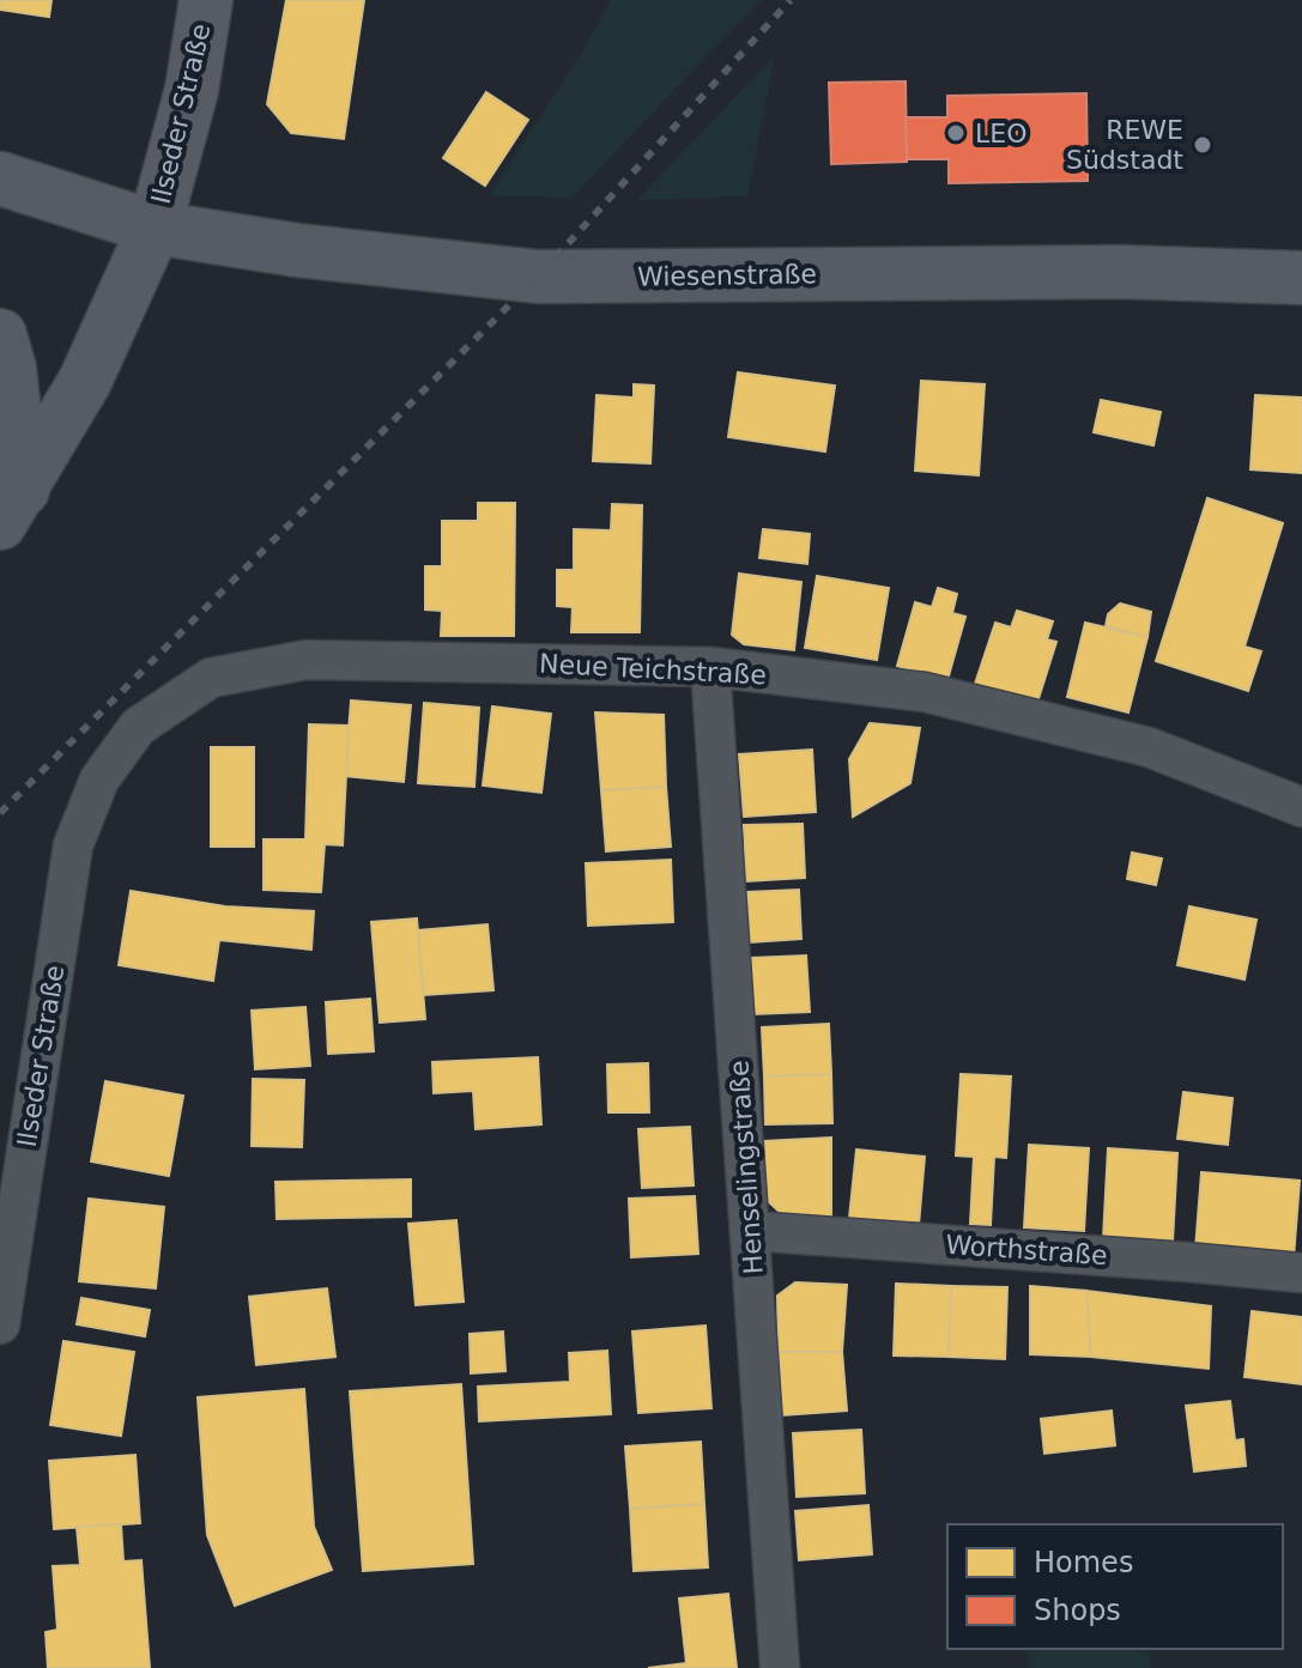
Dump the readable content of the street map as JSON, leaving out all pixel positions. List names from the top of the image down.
{
  "streets": {
    "street": [
      "Ilseder Straße",
      "Wiesenstraße",
      "Neue Teichstraße",
      "Henselingstraße",
      "Worthstraße"
    ]
  },
  "crossings": [
    ["Ilseder Straße", "Wiesenstraße"],
    ["Ilseder Straße", "Neue Teichstraße"],
    ["Neue Teichstraße", "Henselingstraße"],
    ["Henselingstraße", "Worthstraße"]
  ],
  "places": ["LEO", "REWE Südstadt"],
  "legend": ["Homes", "Shops"]
}
